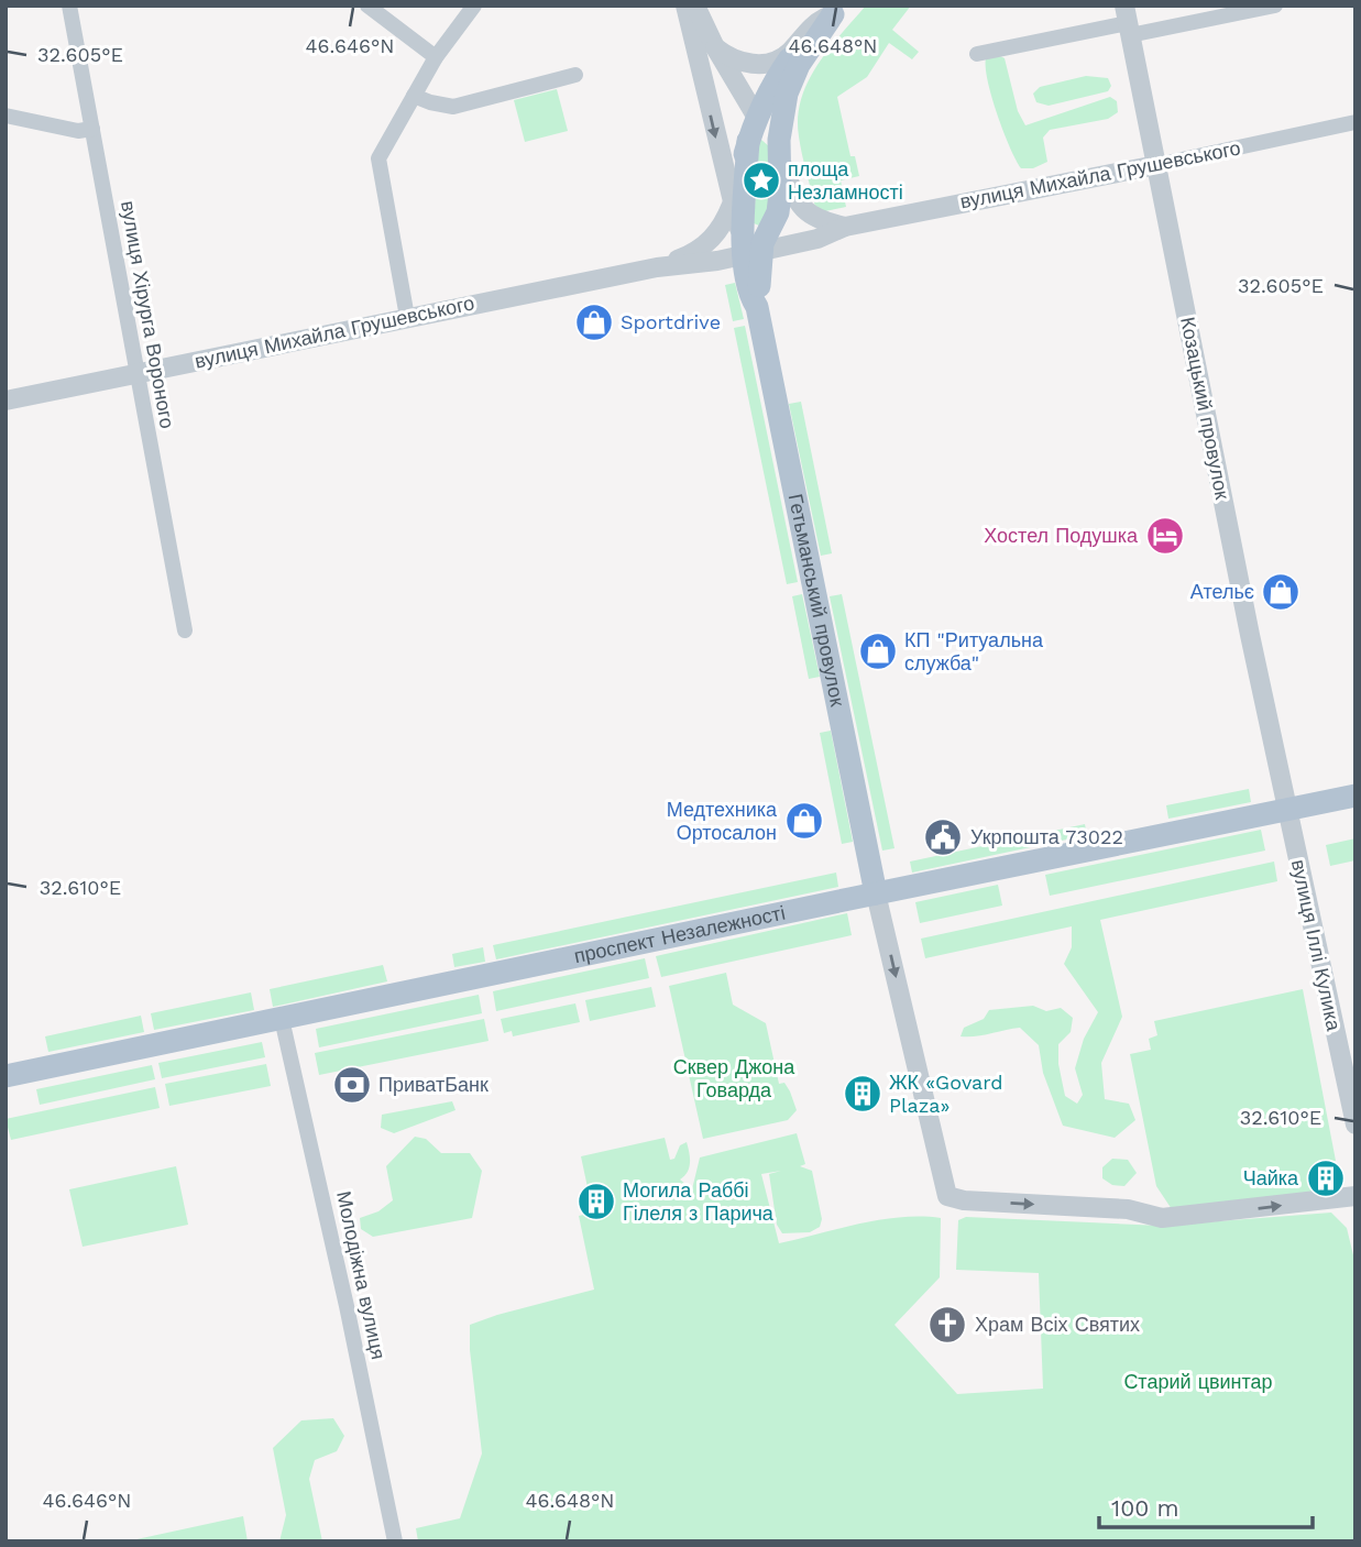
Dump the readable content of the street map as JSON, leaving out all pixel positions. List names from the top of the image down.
{
  "streets": {
    "main road": ["Гетьманський провулок", "проспект Незалежності"],
    "street": [
      "вулиця Михайла Грушевського",
      "вулиця Хірурга Вороного",
      "Козацький провулок",
      "вулиця Іллі Кулика",
      "Молодіжна вулиця"
    ]
  },
  "crossings": [
    ["вулиця Михайла Грушевського", "вулиця Хірурга Вороного"],
    ["вулиця Михайла Грушевського", "Козацький провулок"],
    ["Козацький провулок", "проспект Незалежності"],
    ["Козацький провулок", "вулиця Іллі Кулика"],
    ["Гетьманський провулок", "проспект Незалежності"],
    ["проспект Незалежності", "вулиця Іллі Кулика"],
    ["проспект Незалежності", "Молодіжна вулиця"]
  ],
  "parks": ["Сквер Джона Говарда", "Старий цвинтар"],
  "places": {
    "place": ["площа Незламності"],
    "shop": [
      "Sportdrive",
      "Ательє",
      "КП \"Ритуальна служба\"",
      "Медтехника Ортосалон"
    ],
    "hotel": ["Хостел Подушка"],
    "public building": ["Укрпошта 73022"],
    "bank": ["ПриватБанк"],
    "building": ["ЖК «Govard Plaza»", "Чайка", "Могила Раббі Гілеля з Парича"],
    "church": ["Храм Всіх Святих"]
  },
  "scale_bar": "100 m",
  "coordinates": [
    "46.646°N",
    "46.648°N",
    "32.605°E",
    "32.610°E"
  ]
}
